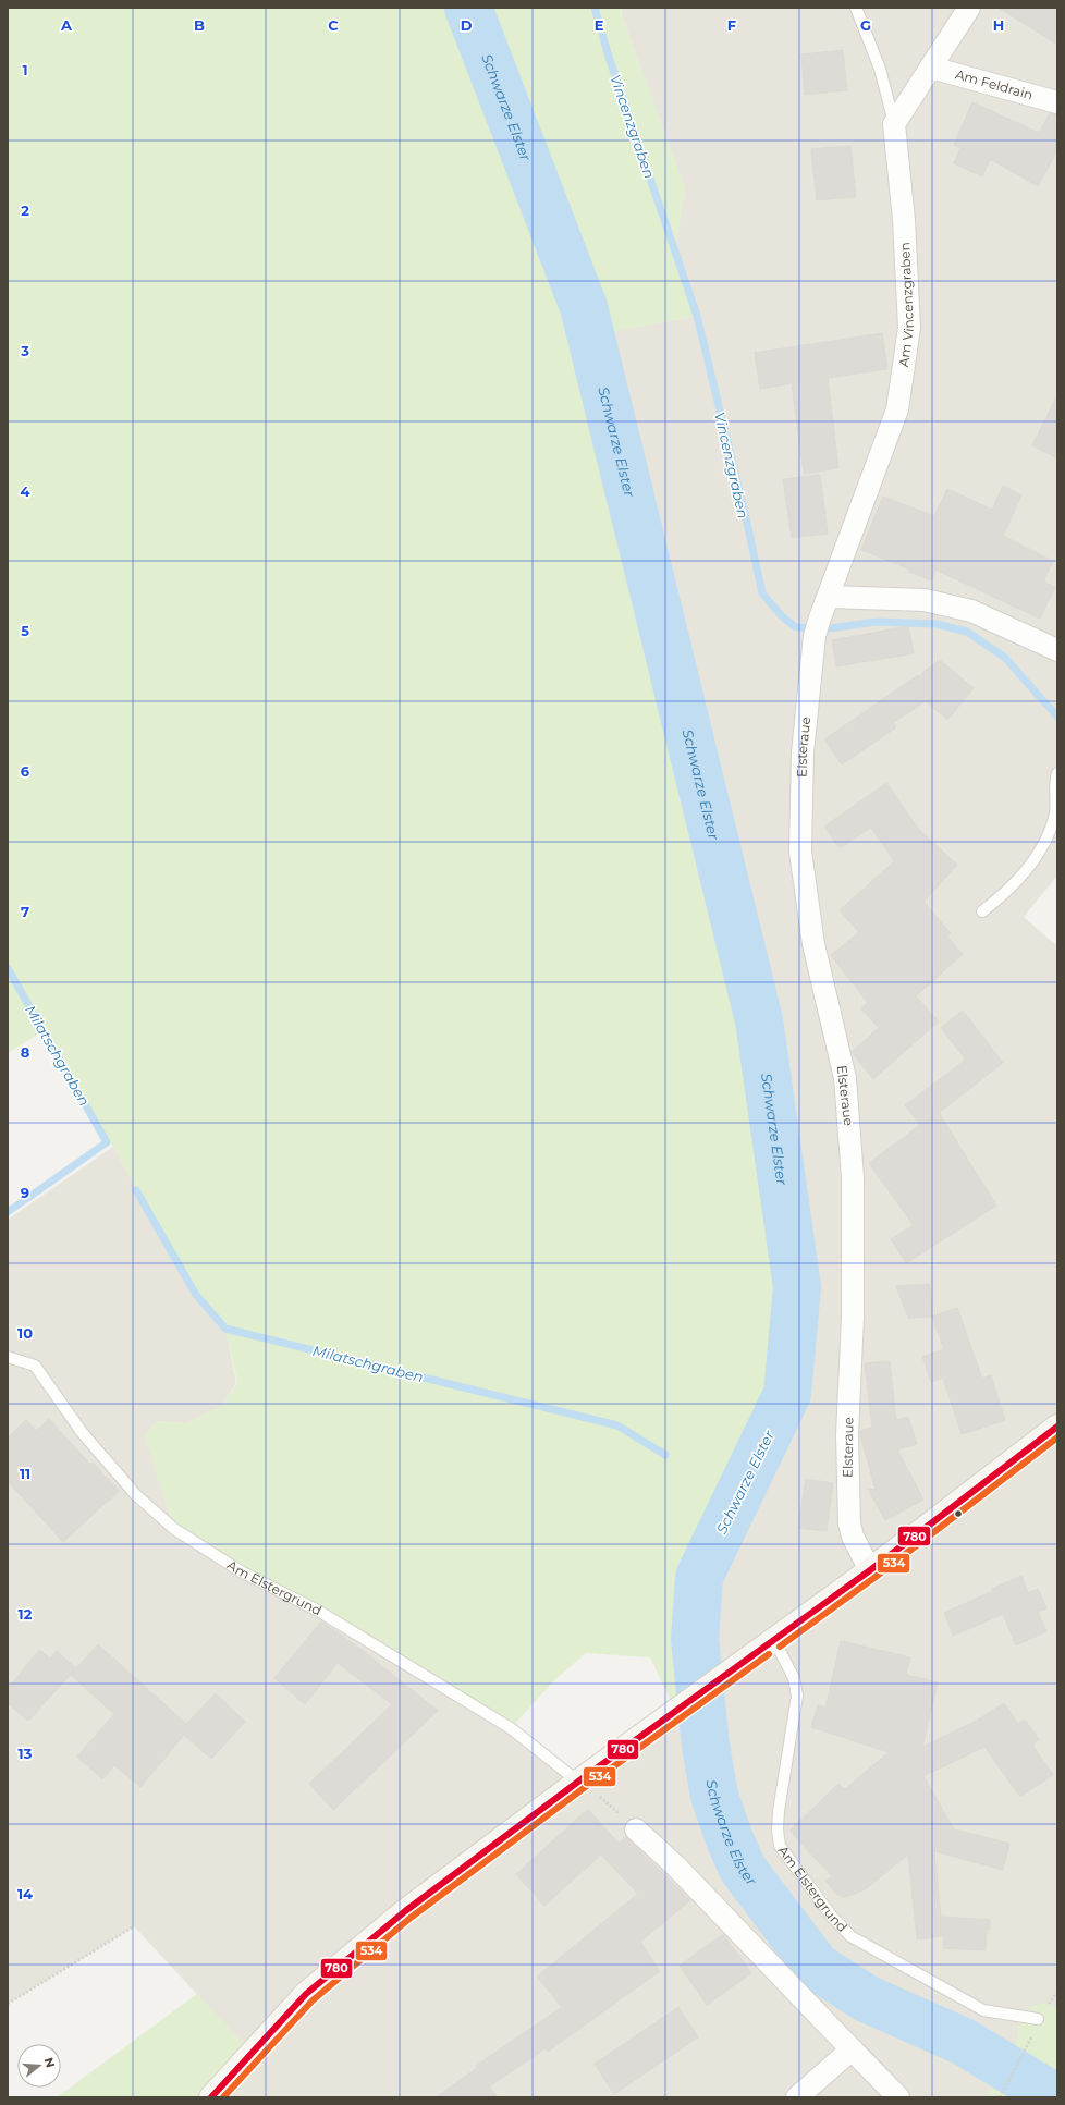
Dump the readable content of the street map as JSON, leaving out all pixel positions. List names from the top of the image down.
{
  "streets": {
    "street": ["Am Feldrain", "Am Vincenzgraben", "Elsteraue"],
    "lane": ["Am Elstergrund"]
  },
  "crossings": [
    ["Am Vincenzgraben", "Elsteraue"]
  ],
  "water": ["Schwarze Elster", "Vincenzgraben", "Milatschgraben"],
  "lines": ["transit line 780", "transit line 534"],
  "north": "right",
  "grid": {
    "columns": [
      "A",
      "B",
      "C",
      "D",
      "E",
      "F",
      "G",
      "H"
    ],
    "rows": [
      "1",
      "2",
      "3",
      "4",
      "5",
      "6",
      "7",
      "8",
      "9",
      "10",
      "11",
      "12",
      "13",
      "14"
    ]
  }
}
